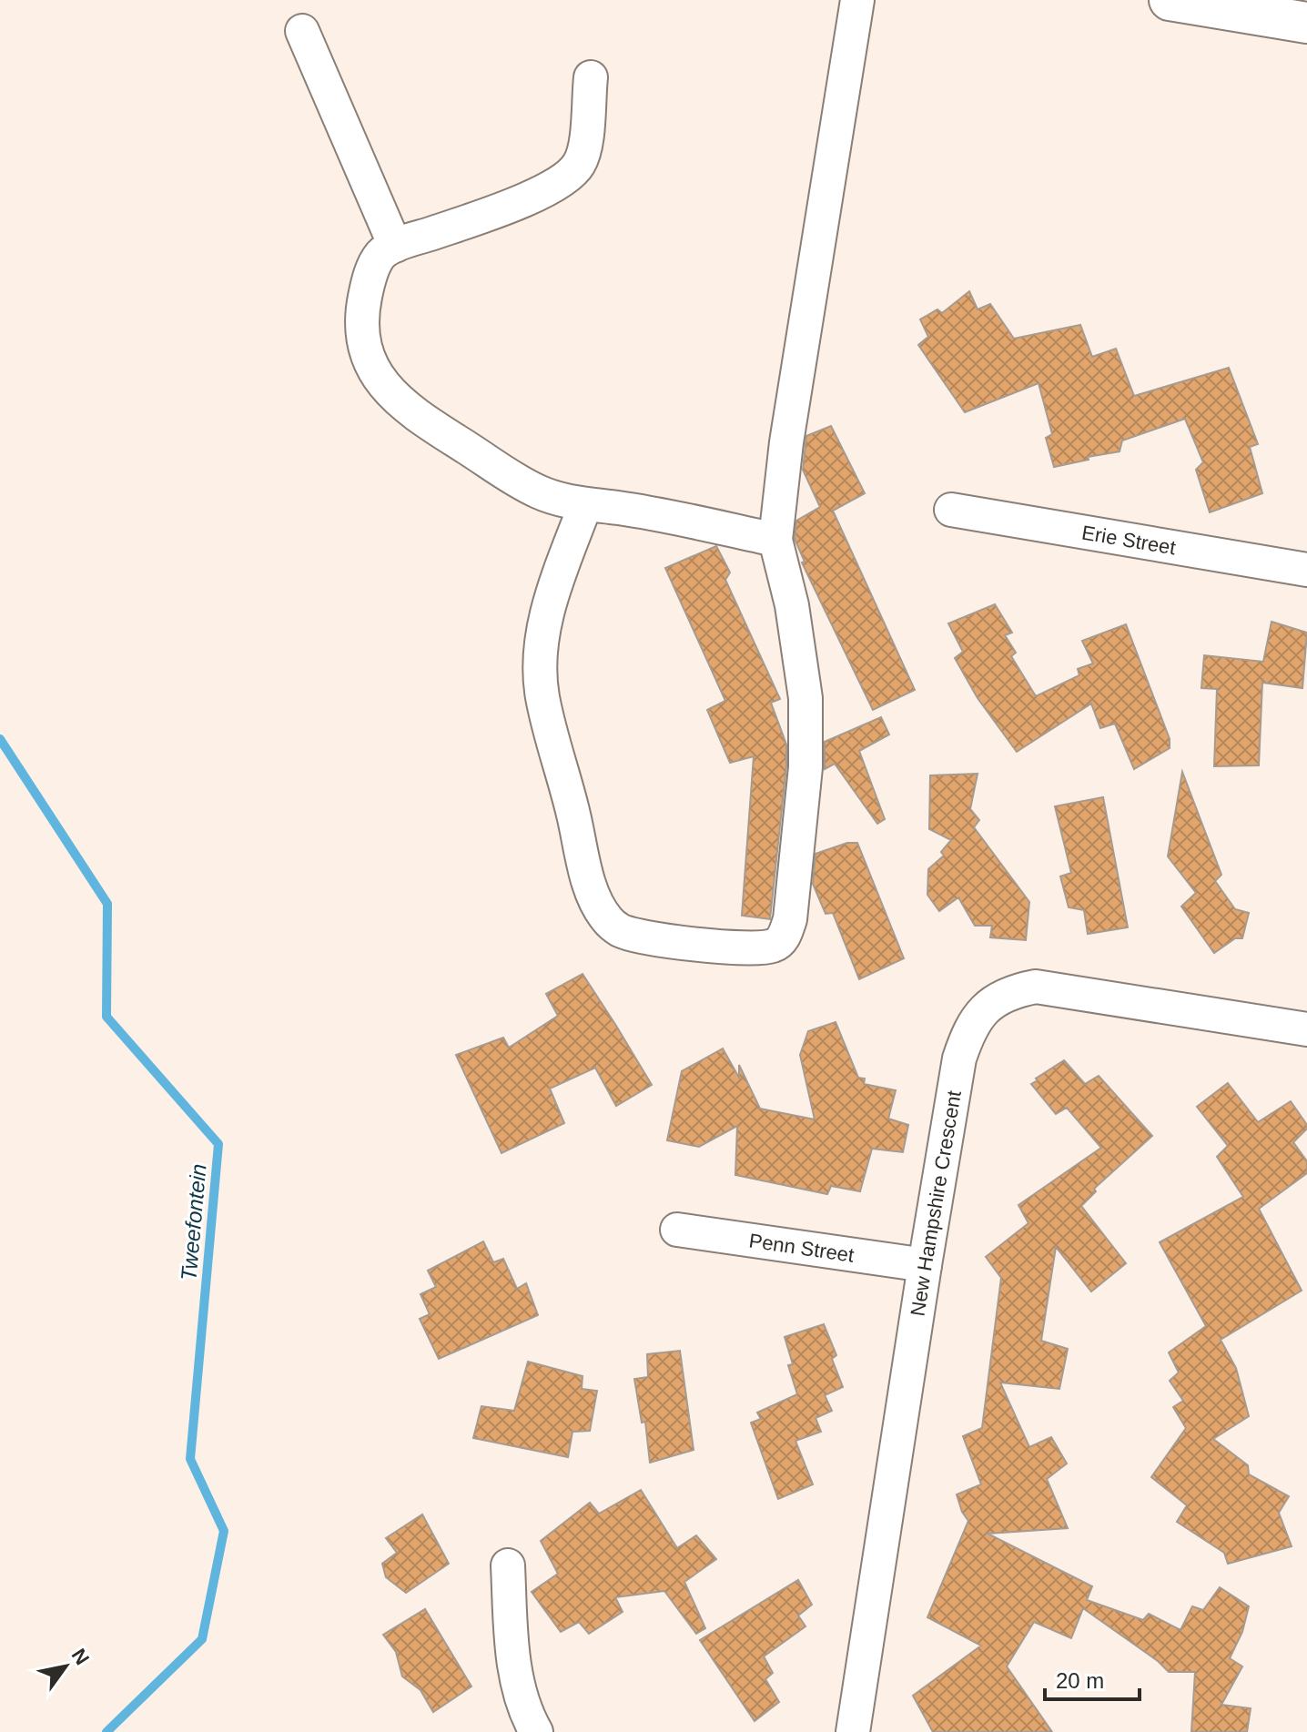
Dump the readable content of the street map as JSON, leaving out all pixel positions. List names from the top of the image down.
{
  "streets": {
    "street": ["Erie Street", "New Hampshire Crescent", "Penn Street"]
  },
  "crossings": [
    ["New Hampshire Crescent", "Penn Street"]
  ],
  "water": ["Tweefontein"],
  "scale_bar": "20 m",
  "north": "top right"
}
